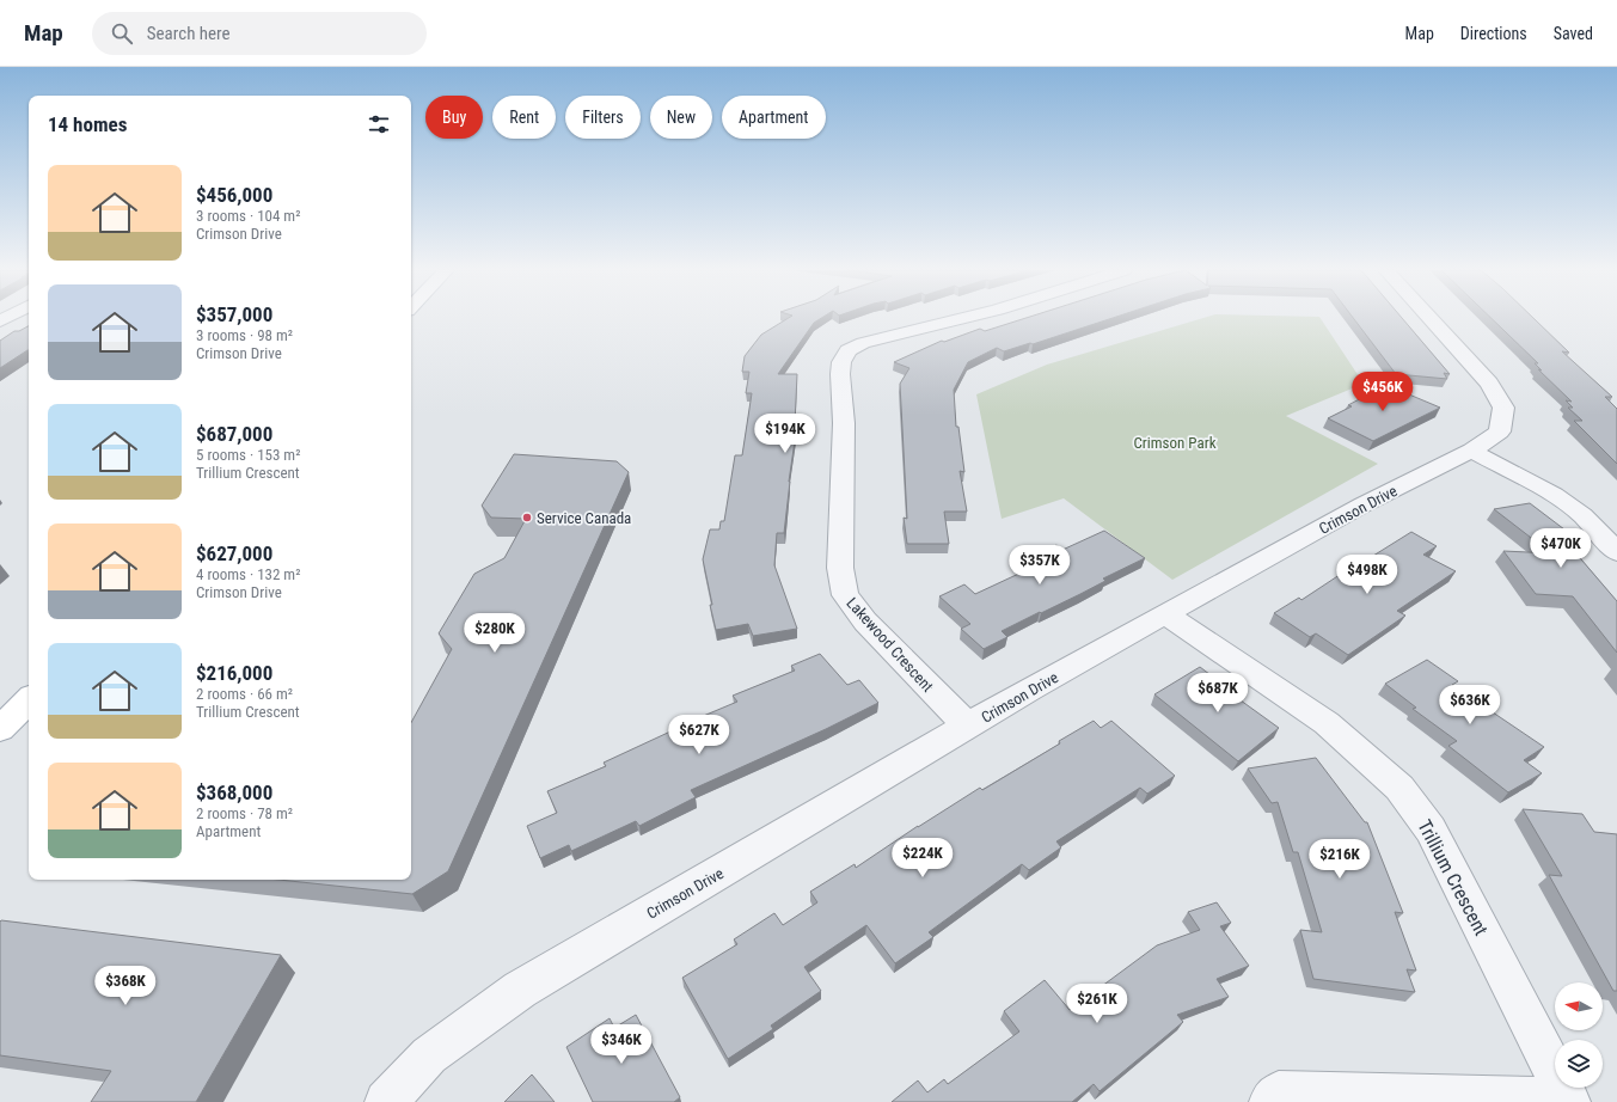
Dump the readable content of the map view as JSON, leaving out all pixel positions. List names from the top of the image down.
{
  "streets": {
    "street": ["Crimson Drive", "Lakewood Crescent", "Trillium Crescent"]
  },
  "crossings": [
    ["Crimson Drive", "Lakewood Crescent"],
    ["Crimson Drive", "Trillium Crescent"]
  ],
  "parks": ["Crimson Park"],
  "places": ["Service Canada"],
  "north": "left",
  "page": {
    "header": "Map",
    "search": "Search here",
    "nav": ["Map", "Directions", "Saved"],
    "chip": [
      "Buy",
      "Rent",
      "Filters",
      "New",
      "Apartment"
    ],
    "heading": "14 homes",
    "list": [
      {
        "name": "$456,000",
        "note": "3 rooms · 104 m² · Crimson Drive"
      },
      {
        "name": "$357,000",
        "note": "3 rooms · 98 m² · Crimson Drive"
      },
      {
        "name": "$687,000",
        "note": "5 rooms · 153 m² · Trillium Crescent"
      },
      {
        "name": "$627,000",
        "note": "4 rooms · 132 m² · Crimson Drive"
      },
      {
        "name": "$216,000",
        "note": "2 rooms · 66 m² · Trillium Crescent"
      },
      {
        "name": "$368,000",
        "note": "2 rooms · 78 m² · Apartment"
      }
    ],
    "price": [
      "$456K",
      "$194K",
      "$470K",
      "$357K",
      "$498K",
      "$280K",
      "$687K",
      "$636K",
      "$627K",
      "$224K",
      "$216K",
      "$368K",
      "$261K",
      "$346K"
    ]
  }
}
